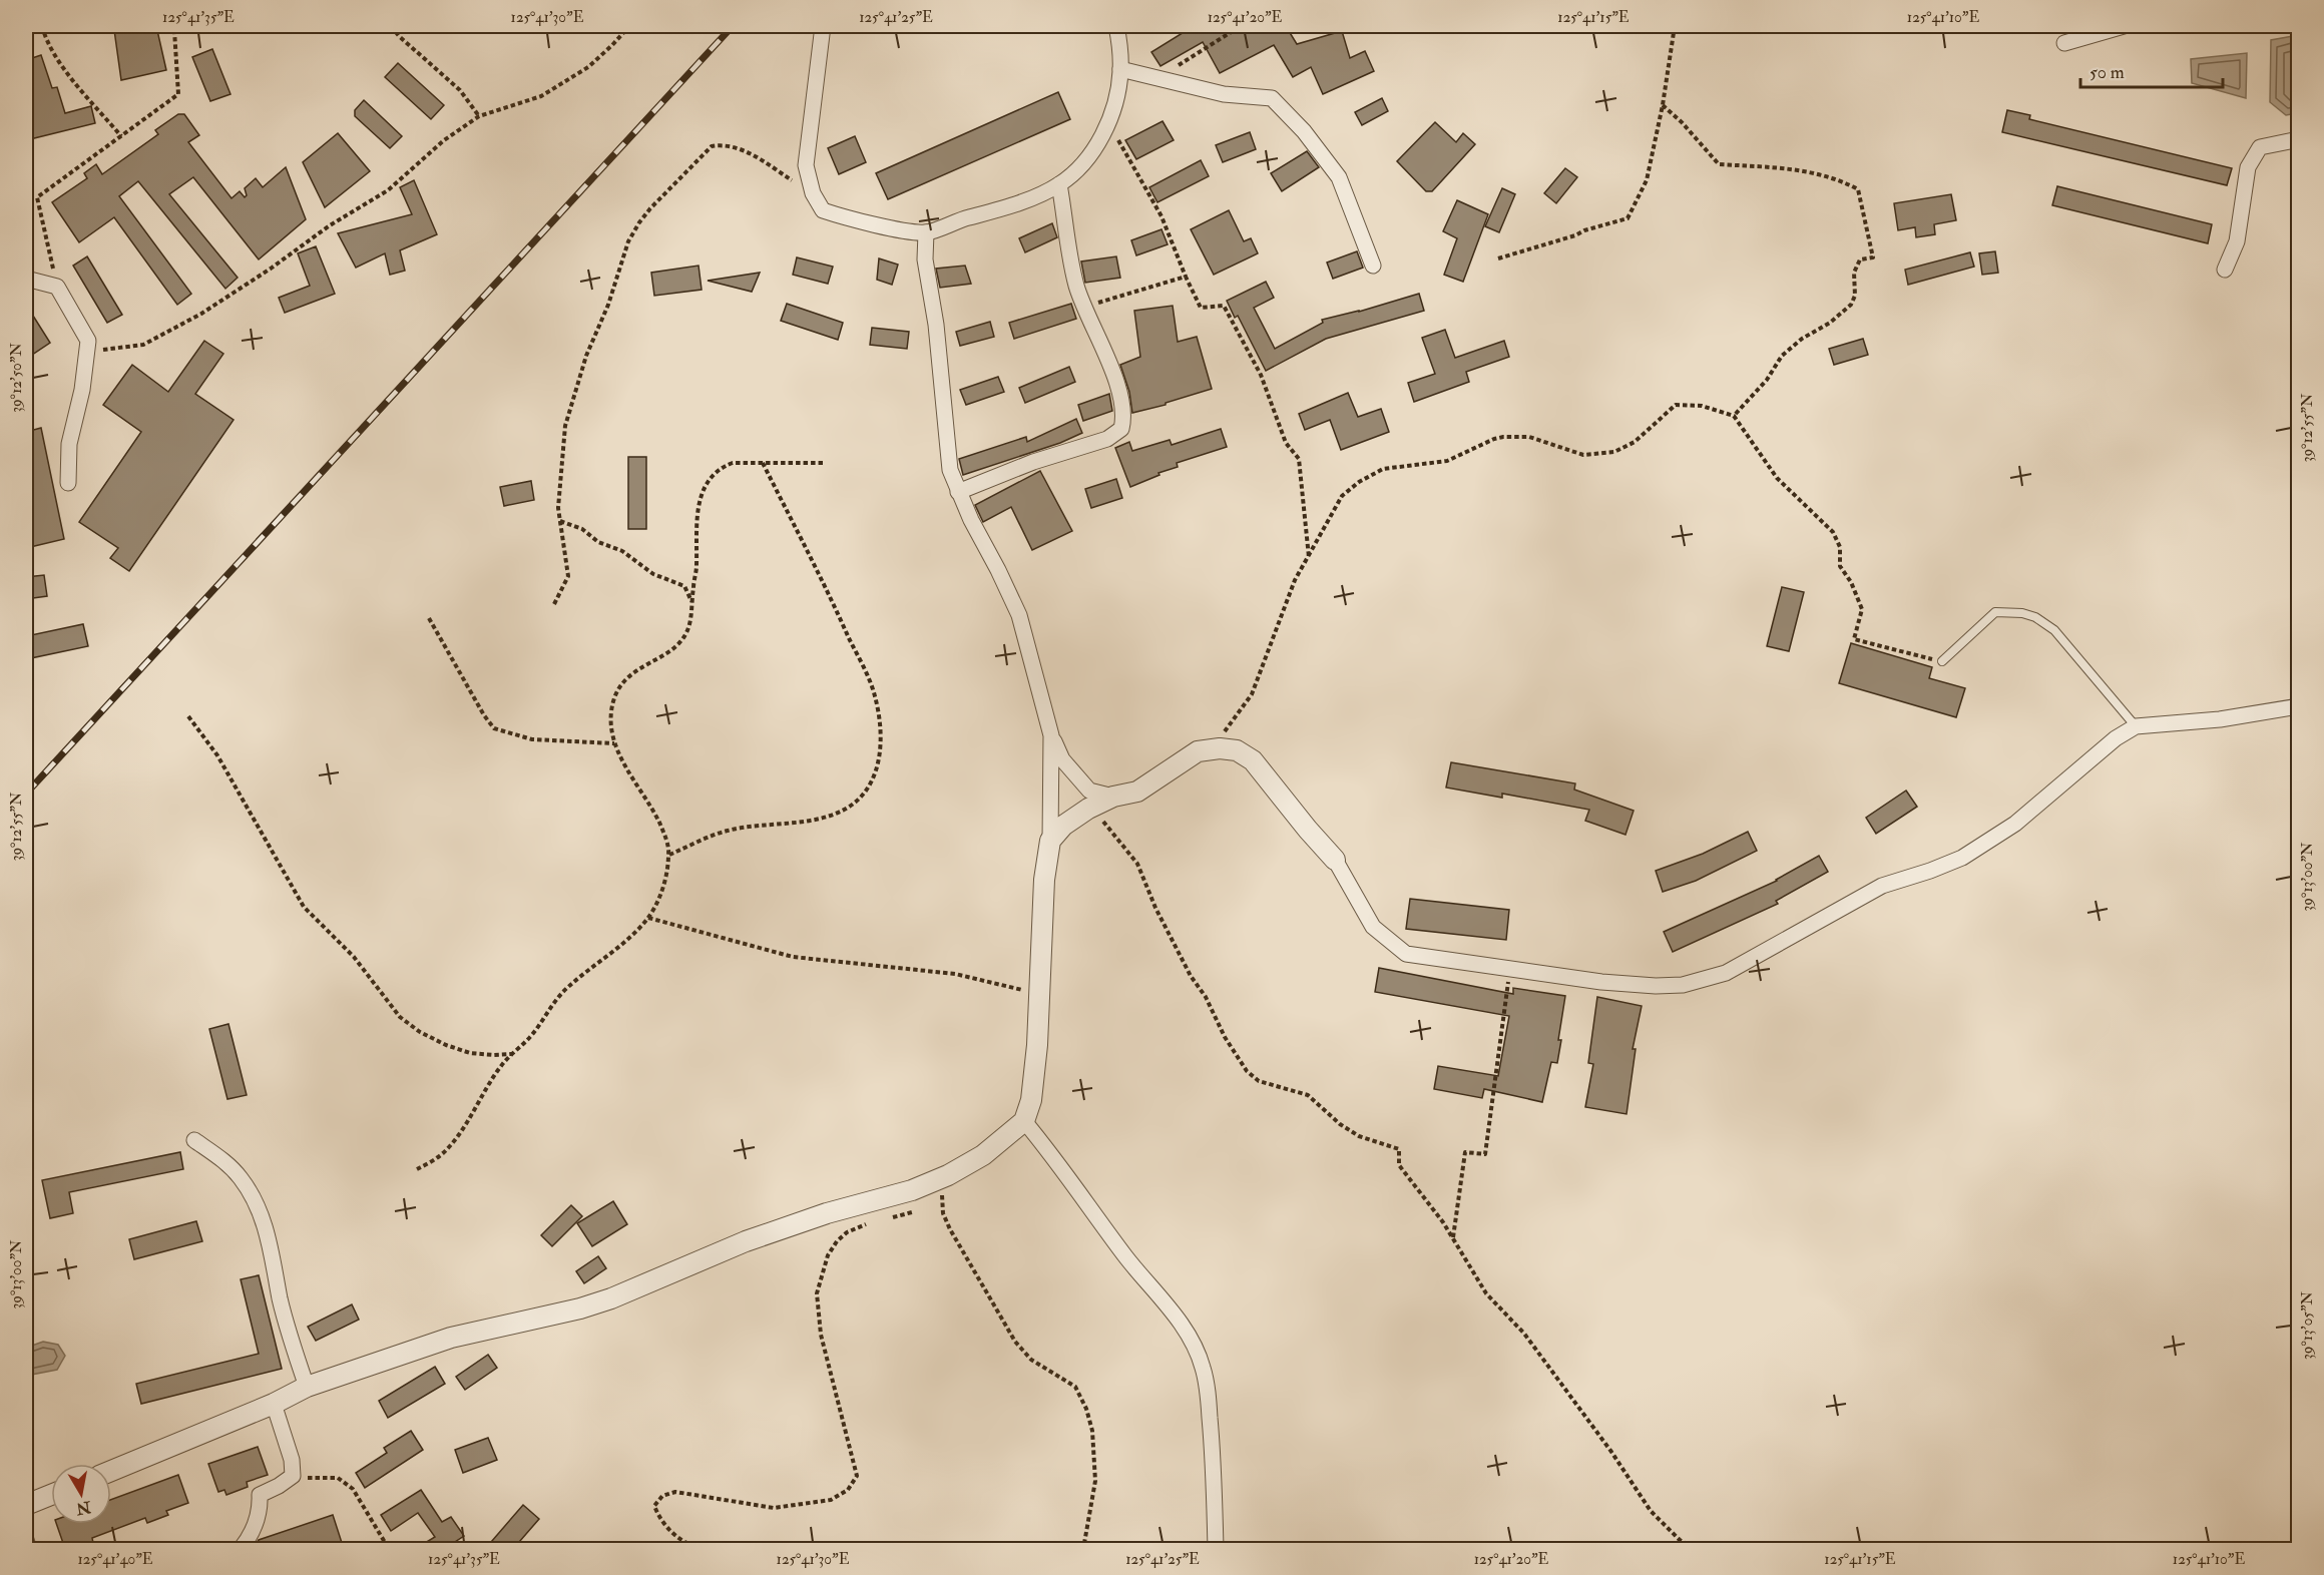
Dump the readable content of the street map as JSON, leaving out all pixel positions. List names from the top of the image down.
{
  "scale_bar": "50 m",
  "north": "bottom",
  "coordinates": [
    "125°41'35\"E",
    "125°41'30\"E",
    "125°41'25\"E",
    "125°41'20\"E",
    "125°41'15\"E",
    "125°41'10\"E",
    "39°12'50\"N",
    "39°12'55\"N",
    "39°13'00\"N",
    "39°13'05\"N",
    "125°41'40\"E"
  ]
}
